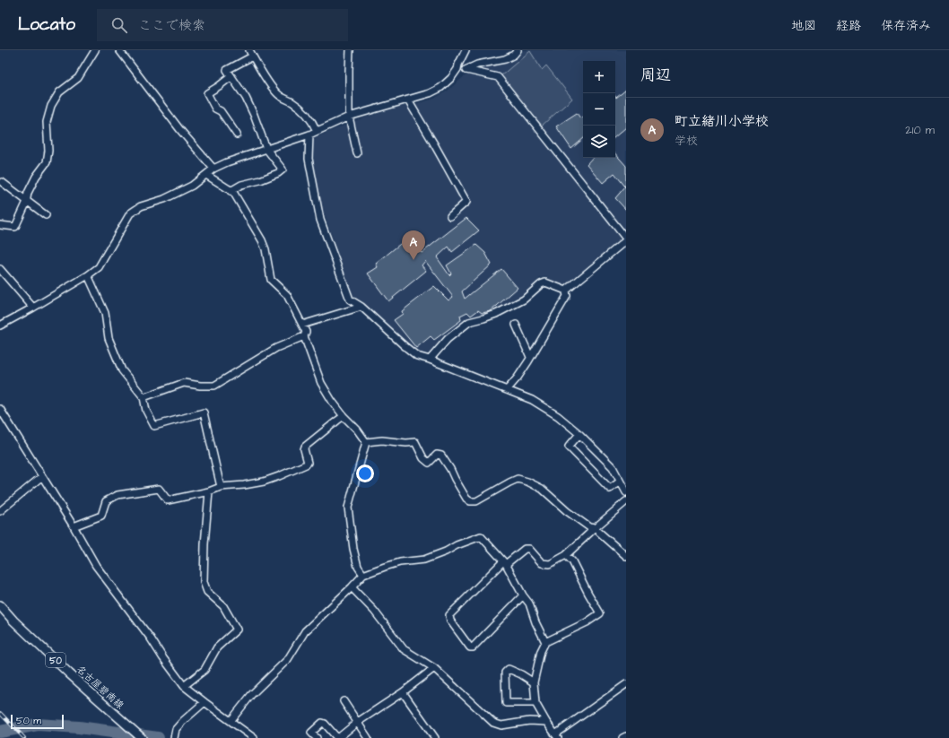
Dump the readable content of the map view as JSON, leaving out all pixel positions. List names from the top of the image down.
{
  "streets": {
    "main road": ["50", "名古屋碧南線"]
  },
  "scale_bar": "50 m",
  "page": {
    "header": "Locato",
    "search": "ここで検索",
    "nav": ["地図", "経路", "保存済み"],
    "heading": "周辺",
    "map_buttons": ["+", "−"],
    "list": [
      {
        "mark": "A",
        "name": "町立緒川小学校",
        "note": "学校",
        "value": "210 m"
      }
    ],
    "pins": "A",
    "scale": "50 m"
  }
}
